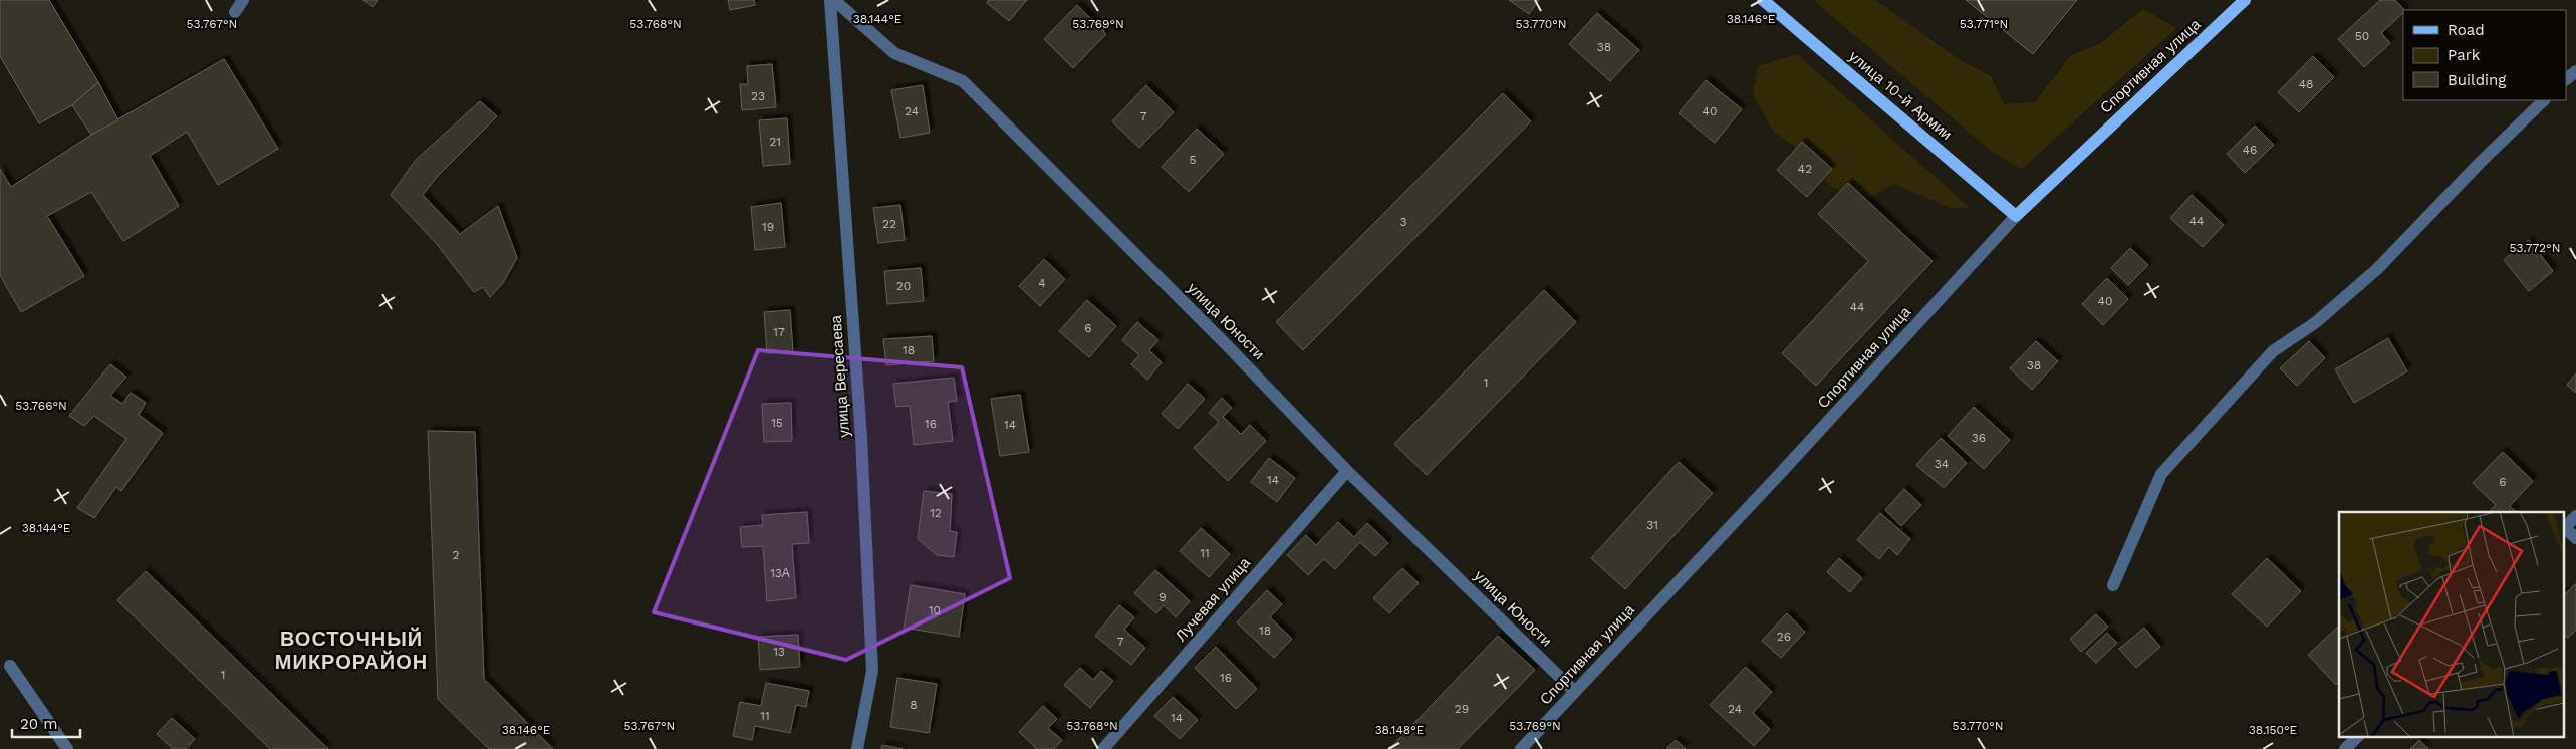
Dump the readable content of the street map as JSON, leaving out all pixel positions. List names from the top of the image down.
{
  "streets": {
    "main road": ["Спортивная улица", "улица 10-й Армии"],
    "street": ["улица Юности", "улица Вересаева", "Лучевая улица"]
  },
  "crossings": [
    ["Спортивная улица", "улица 10-й Армии"],
    ["Спортивная улица", "улица Юности"],
    ["улица Юности", "улица Вересаева"],
    ["улица Юности", "Лучевая улица"]
  ],
  "districts": ["ВОСТОЧНЫЙ МИКРОРАЙОН"],
  "house_numbers": [
    "50",
    "38",
    "48",
    "23",
    "24",
    "40",
    "7",
    "21",
    "46",
    "5",
    "42",
    "44",
    "3",
    "22",
    "19",
    "4",
    "20",
    "40",
    "44",
    "6",
    "17",
    "18",
    "38",
    "1",
    "15",
    "16",
    "14",
    "36",
    "34",
    "14",
    "6",
    "12",
    "31",
    "11",
    "2",
    "13А",
    "9",
    "10",
    "18",
    "26",
    "7",
    "13",
    "1",
    "16",
    "8",
    "29",
    "24",
    "11",
    "14"
  ],
  "legend": ["Road", "Park", "Building"],
  "scale_bar": "20 m",
  "coordinates": [
    "38.144°E",
    "38.146°E",
    "53.771°N",
    "53.767°N",
    "53.768°N",
    "53.769°N",
    "53.770°N",
    "53.772°N",
    "53.766°N",
    "38.148°E",
    "38.150°E"
  ]
}
